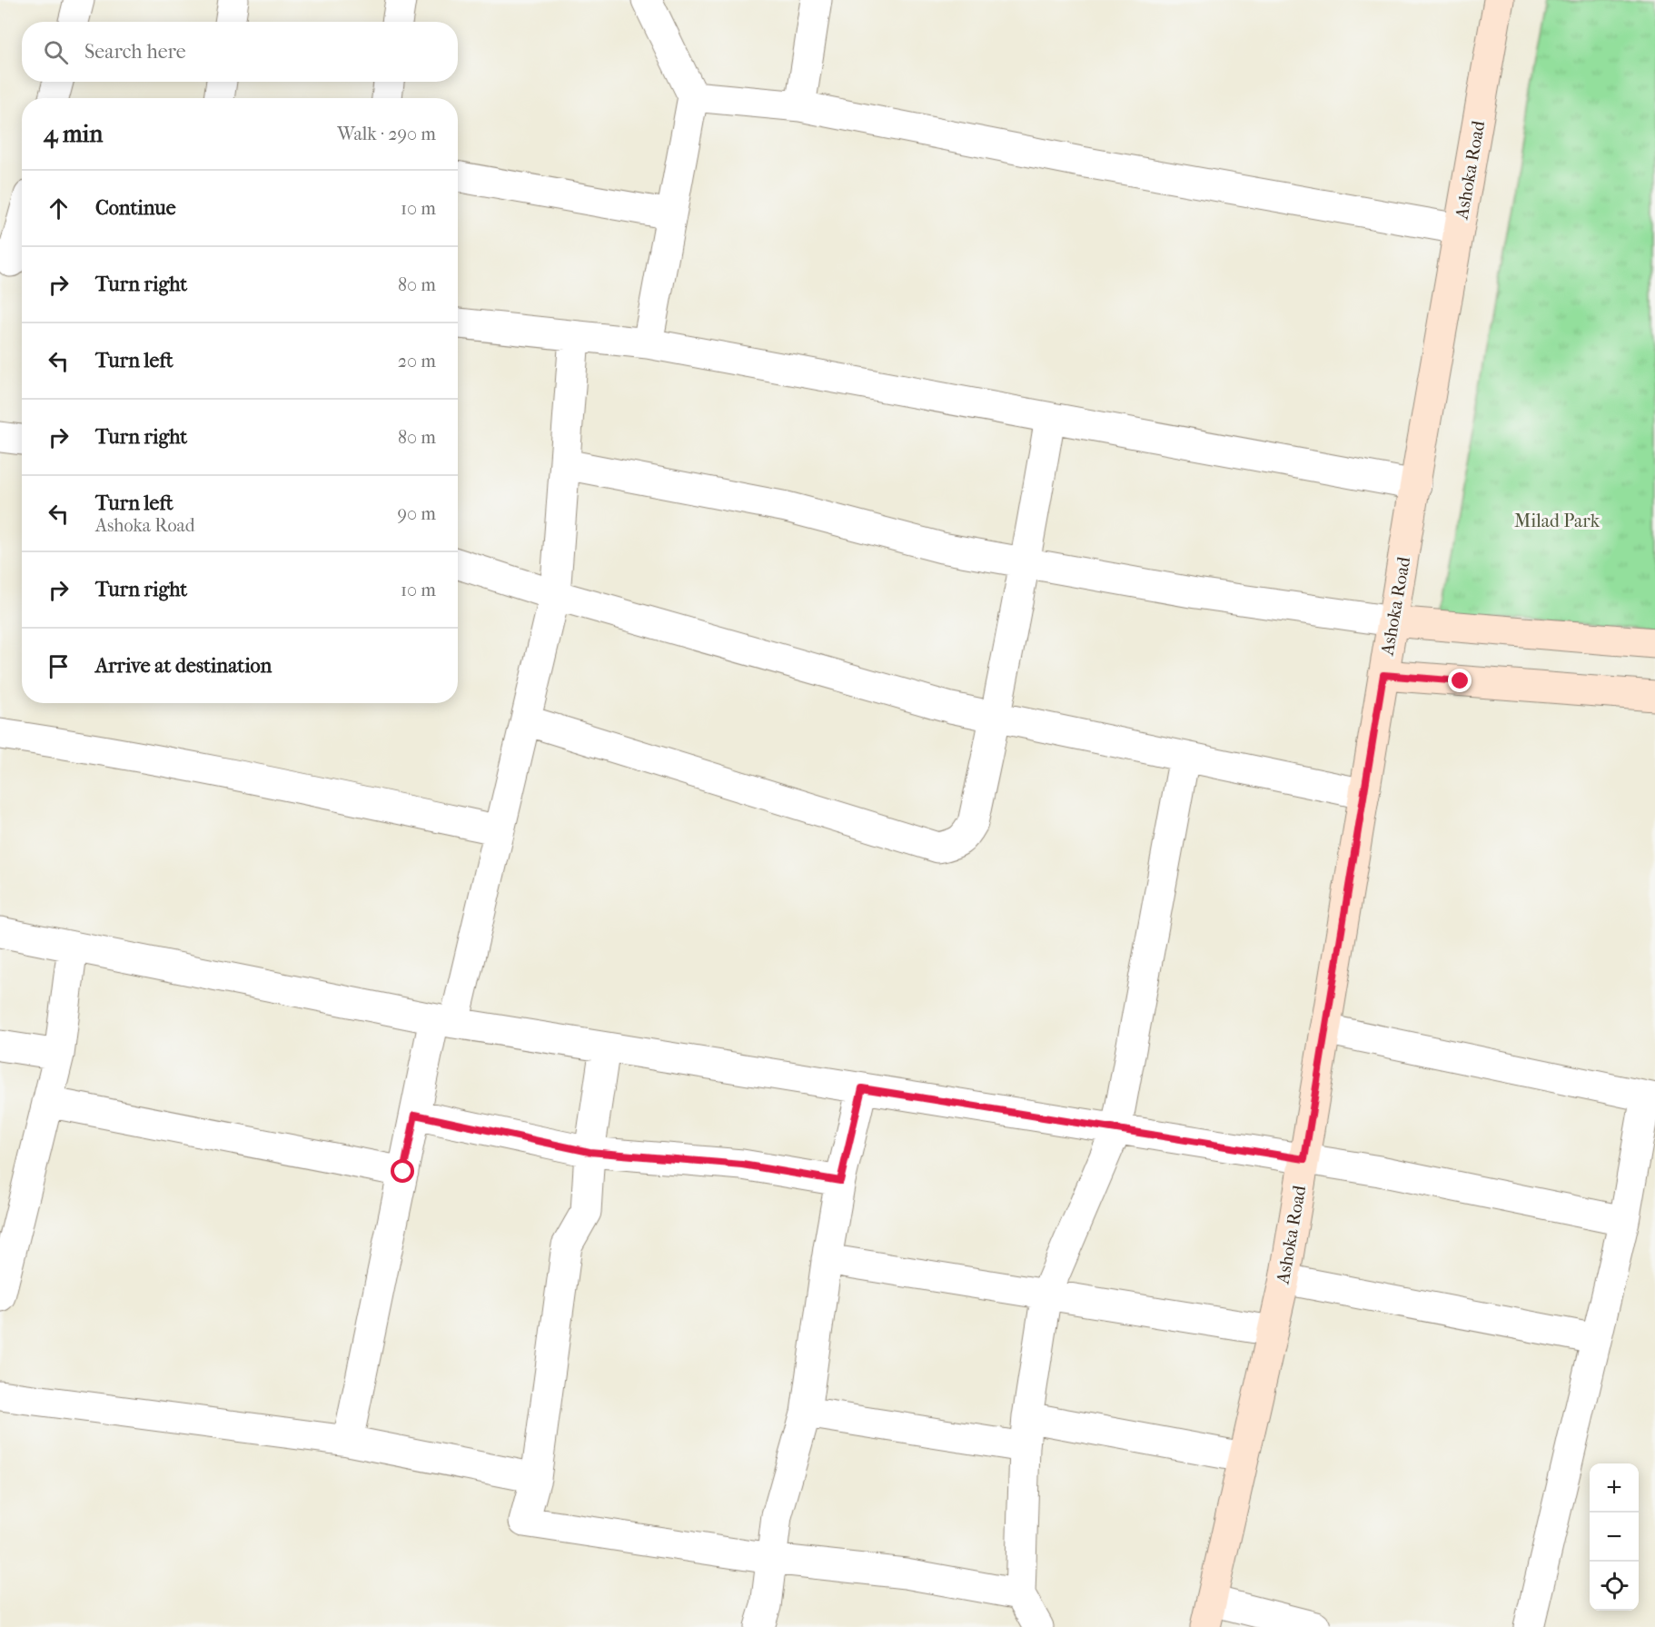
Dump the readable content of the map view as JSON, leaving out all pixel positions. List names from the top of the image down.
{
  "streets": {
    "street": ["Ashoka Road"]
  },
  "parks": ["Milad Park"],
  "page": {
    "search": "Search here",
    "heading": ["4 min", "Walk · 290 m"],
    "list": [
      ["Continue", "10 m"],
      ["Turn right", "80 m"],
      ["Turn left", "20 m"],
      ["Turn right", "80 m"],
      ["Turn left", "Ashoka Road", "90 m"],
      ["Turn right", "10 m"],
      "Arrive at destination"
    ],
    "map_buttons": ["+", "−"]
  }
}
